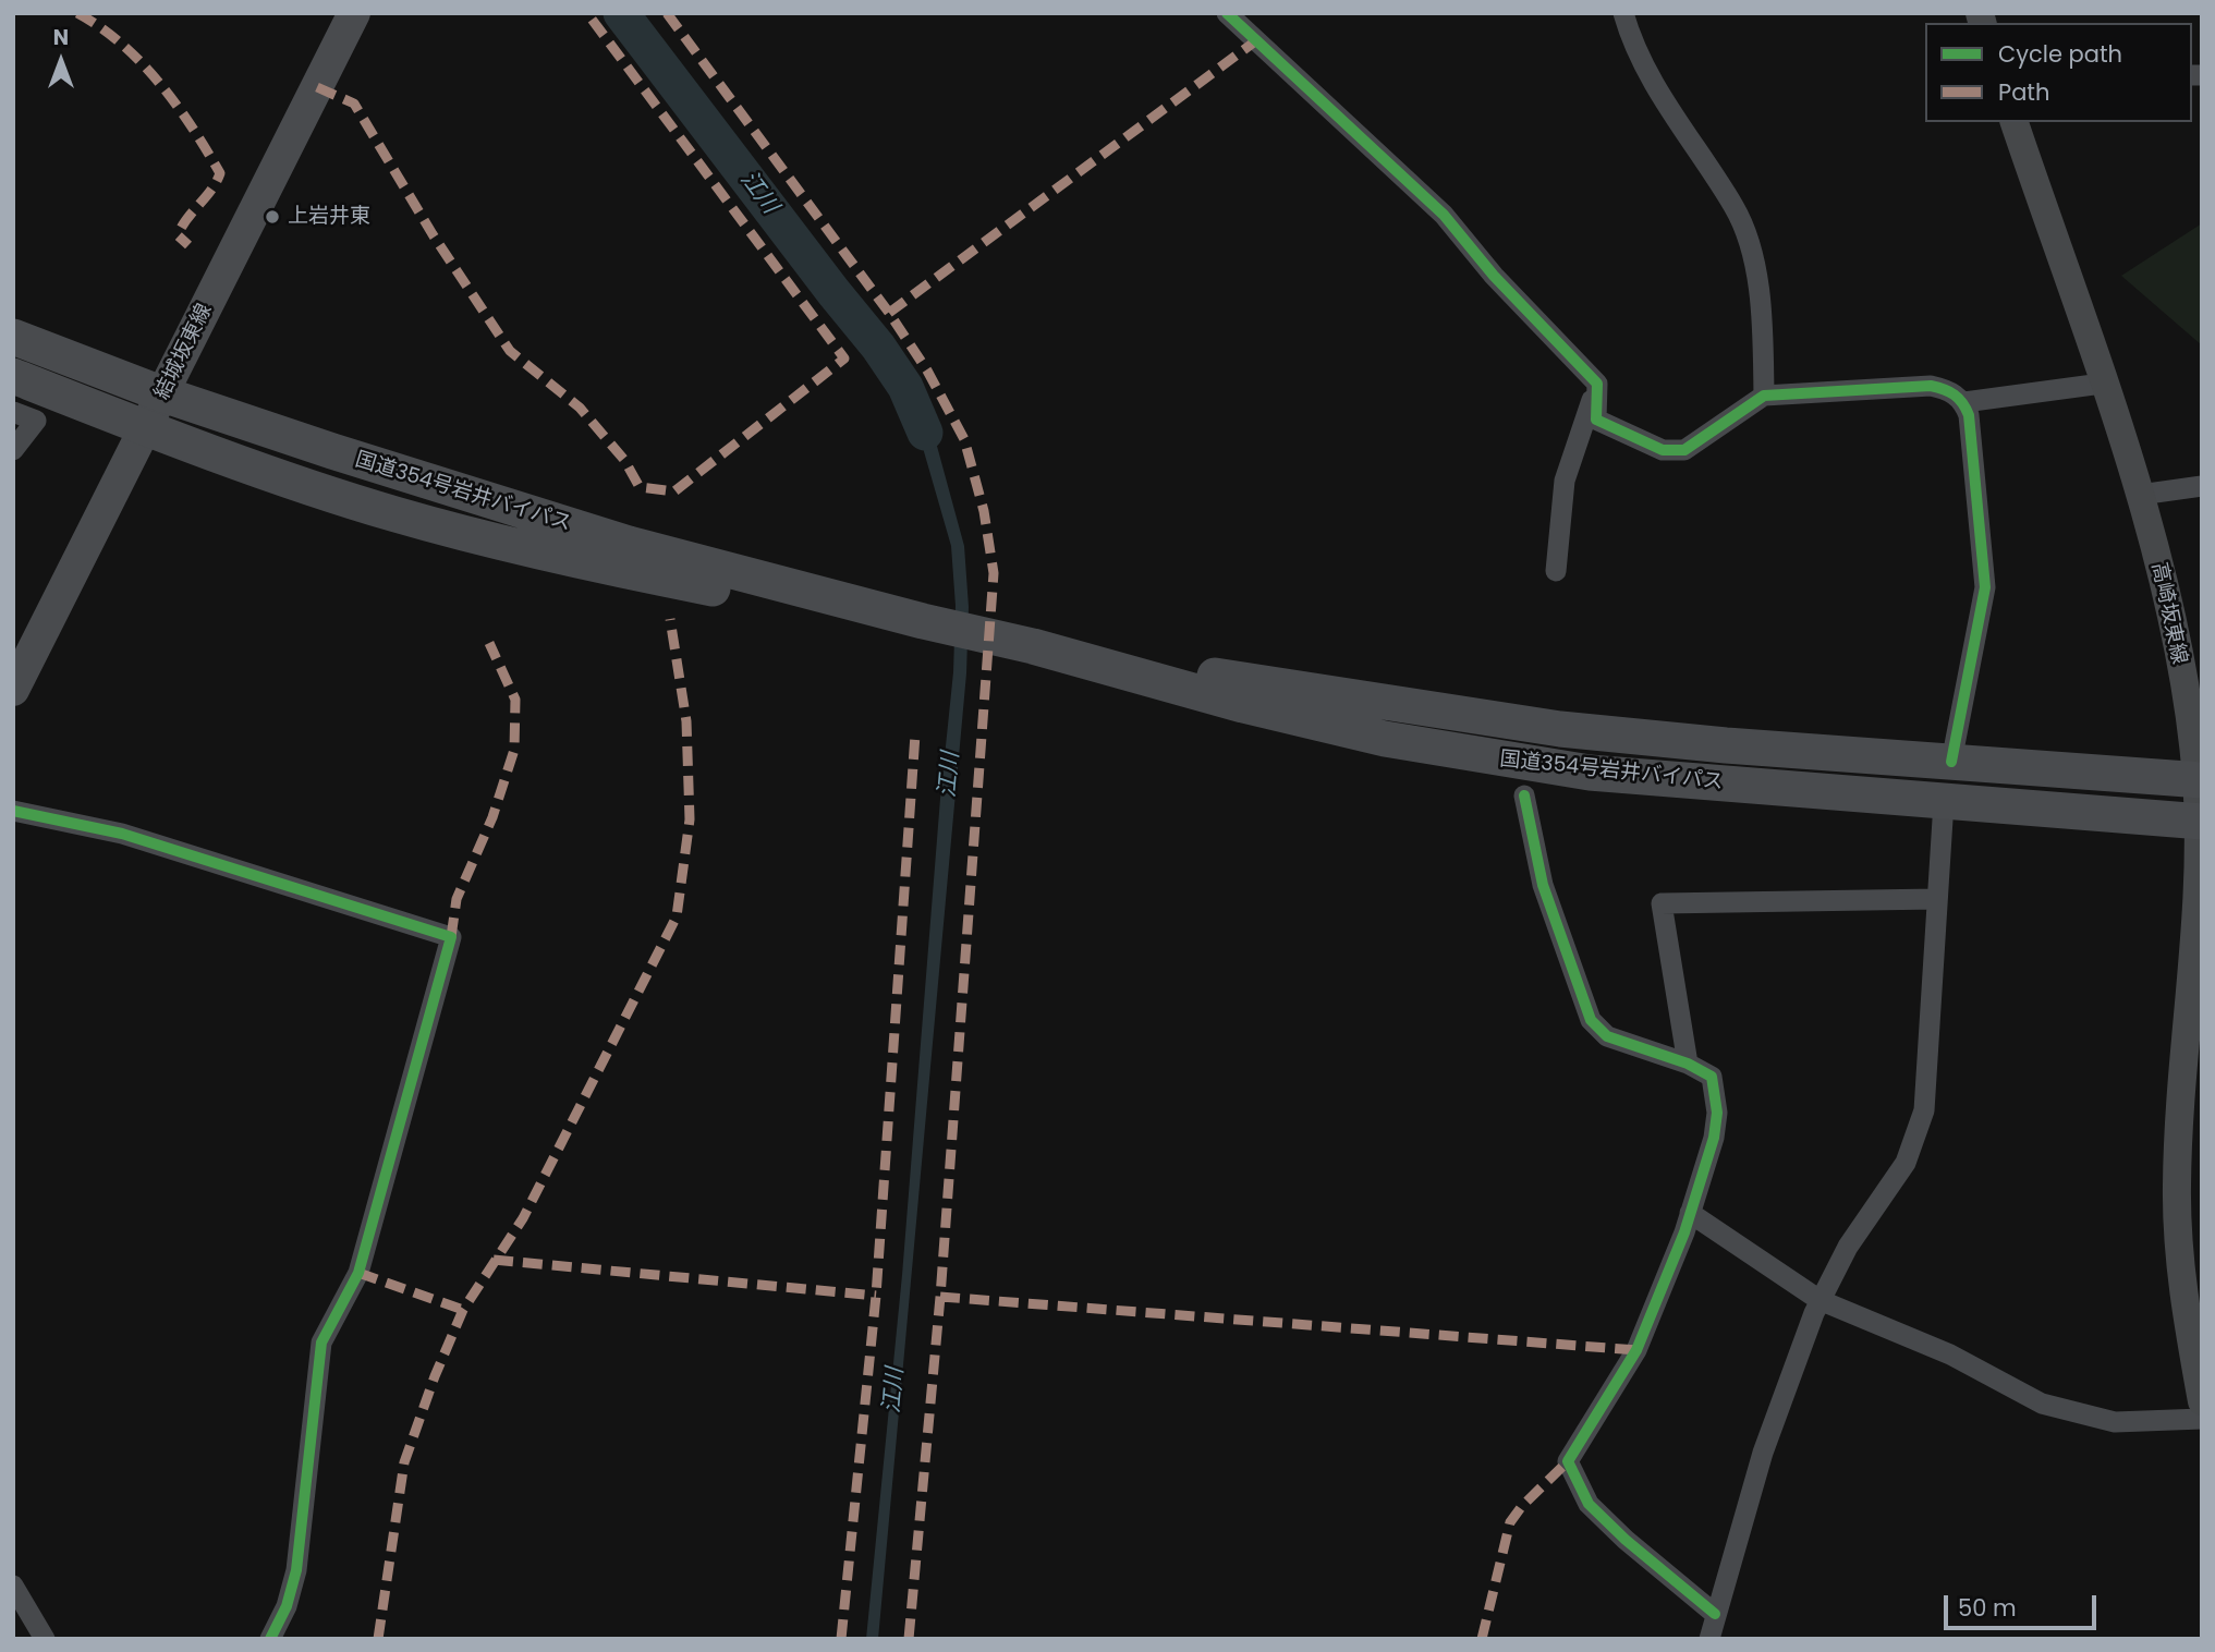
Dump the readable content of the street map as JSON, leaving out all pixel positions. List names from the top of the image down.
{
  "streets": {
    "highway": ["国道354号岩井バイパス"],
    "main road": ["結城坂東線", "高崎坂東線"]
  },
  "crossings": [
    ["結城坂東線", "国道354号岩井バイパス"],
    ["国道354号岩井バイパス", "高崎坂東線"]
  ],
  "water": ["江川"],
  "places": ["上岩井東"],
  "legend": ["Cycle path", "Path"],
  "scale_bar": "50 m",
  "north": "top"
}
